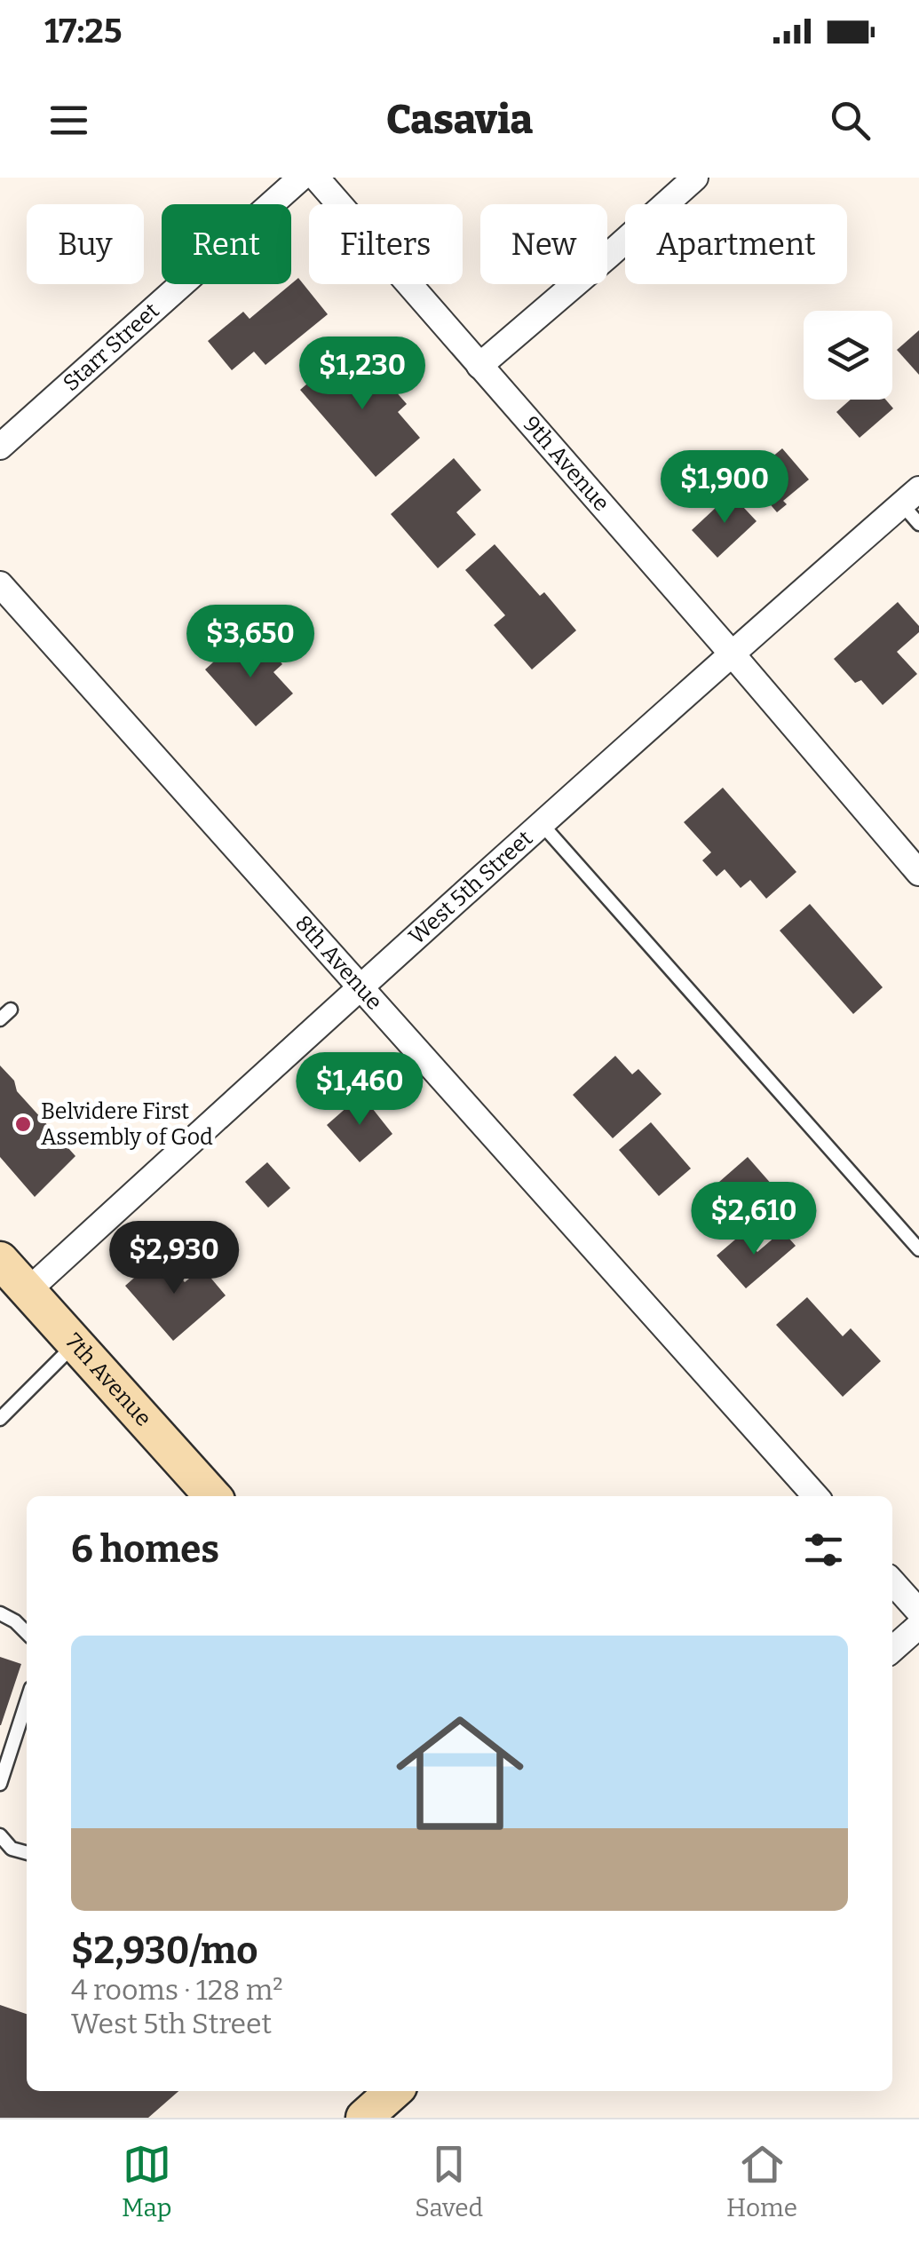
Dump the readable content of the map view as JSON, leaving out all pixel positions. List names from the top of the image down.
{
  "streets": {
    "street": [
      "Starr Street",
      "9th Avenue",
      "West 5th Street",
      "8th Avenue",
      "7th Avenue"
    ]
  },
  "crossings": [
    ["9th Avenue", "West 5th Street"],
    ["West 5th Street", "8th Avenue"],
    ["West 5th Street", "7th Avenue"]
  ],
  "places": ["Belvidere First Assembly of God"],
  "page": {
    "status": "17:25",
    "header": "Casavia",
    "chip": [
      "Buy",
      "Rent",
      "Filters",
      "New",
      "Apartment"
    ],
    "price": [
      "$1,230",
      "$1,900",
      "$3,650",
      "$1,460",
      "$2,610",
      "$2,930"
    ],
    "heading": "6 homes",
    "list": [
      {
        "name": "$2,930/mo",
        "note": "4 rooms · 128 m² · West 5th Street"
      }
    ],
    "tabs": ["Map", "Saved", "Home"]
  }
}
